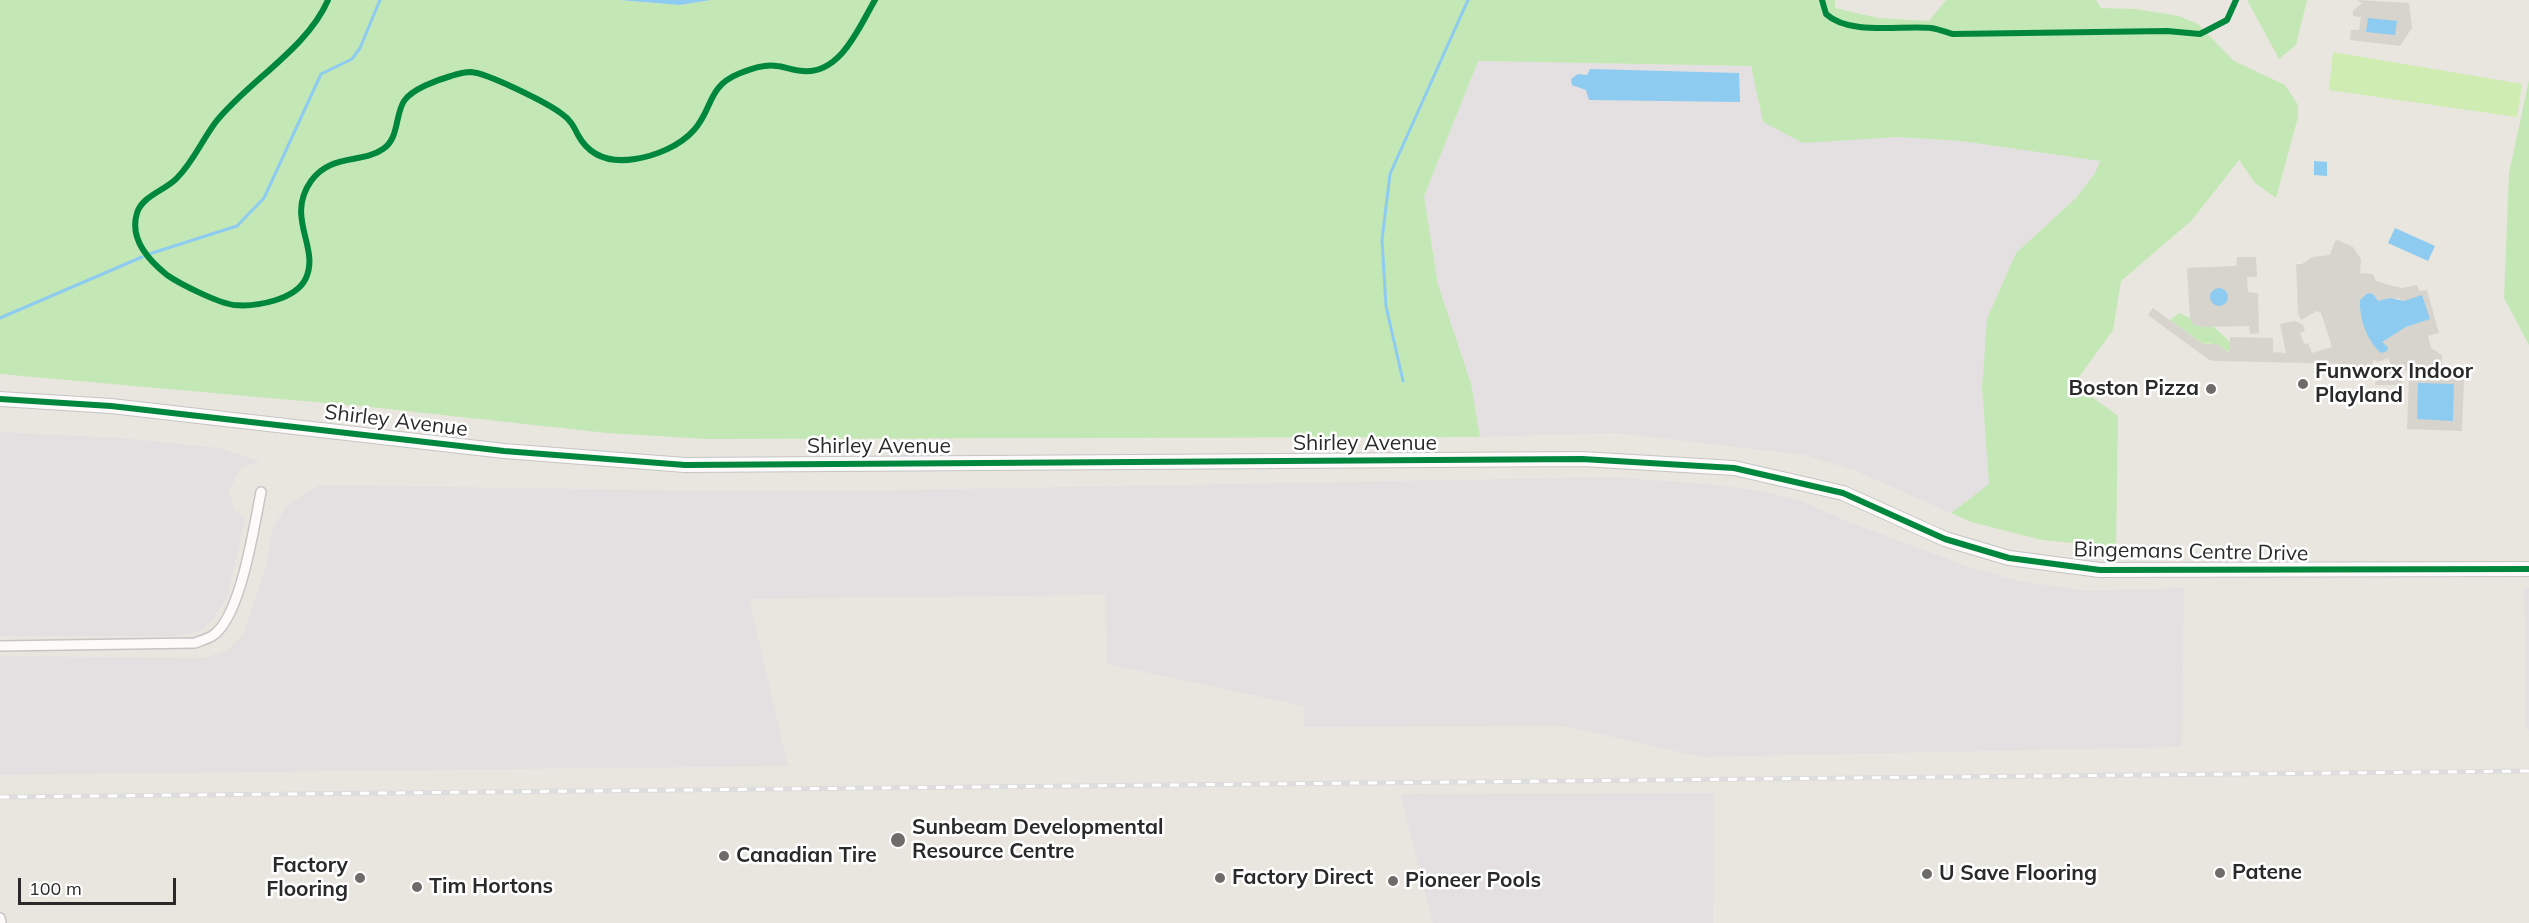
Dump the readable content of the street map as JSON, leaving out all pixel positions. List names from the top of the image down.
{
  "streets": {
    "main road": ["Shirley Avenue", "Bingemans Centre Drive"]
  },
  "crossings": [
    ["Shirley Avenue", "Bingemans Centre Drive"]
  ],
  "places": [
    "Funworx Indoor Playland",
    "Boston Pizza",
    "Sunbeam Developmental Resource Centre",
    "Canadian Tire",
    "Patene",
    "U Save Flooring",
    "Factory Flooring",
    "Factory Direct",
    "Pioneer Pools",
    "Tim Hortons"
  ],
  "scale_bar": "100 m"
}
